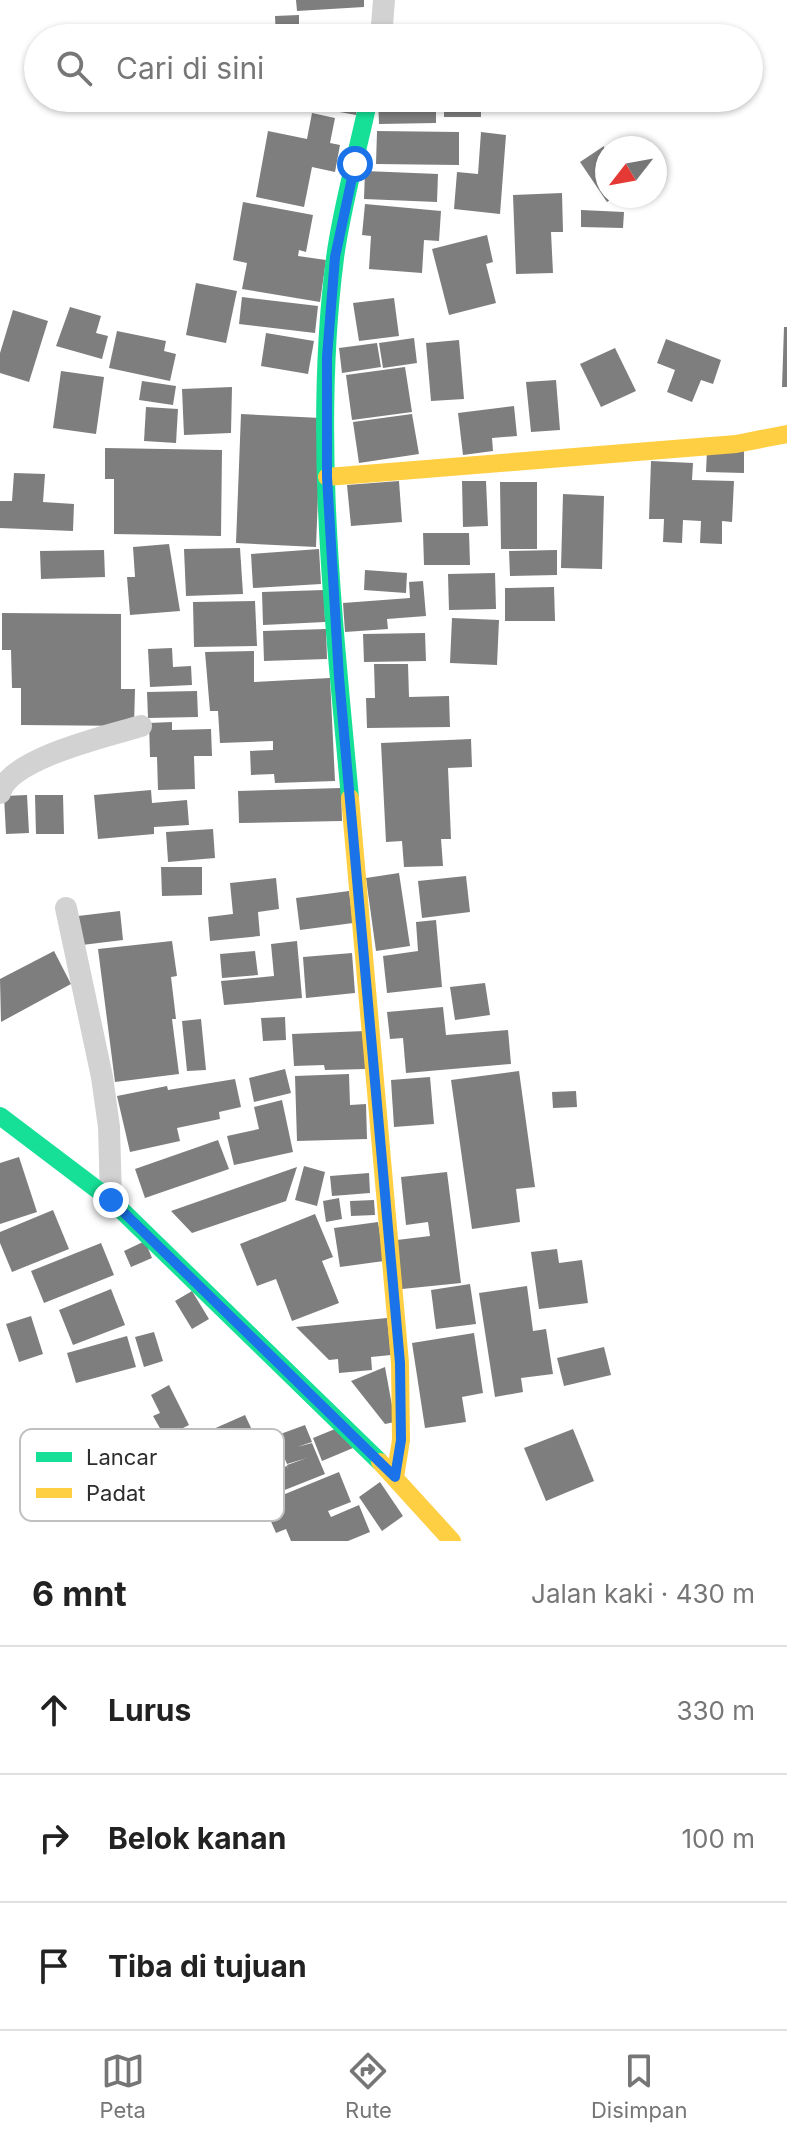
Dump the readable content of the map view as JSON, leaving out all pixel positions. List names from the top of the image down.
{
  "legend": ["Lancar", "Padat"],
  "north": "bottom left",
  "page": {
    "search": "Cari di sini",
    "heading": ["6 mnt", "Jalan kaki · 430 m"],
    "list": [
      ["Lurus", "330 m"],
      ["Belok kanan", "100 m"],
      "Tiba di tujuan"
    ],
    "nav": ["Peta", "Rute", "Disimpan"]
  }
}
